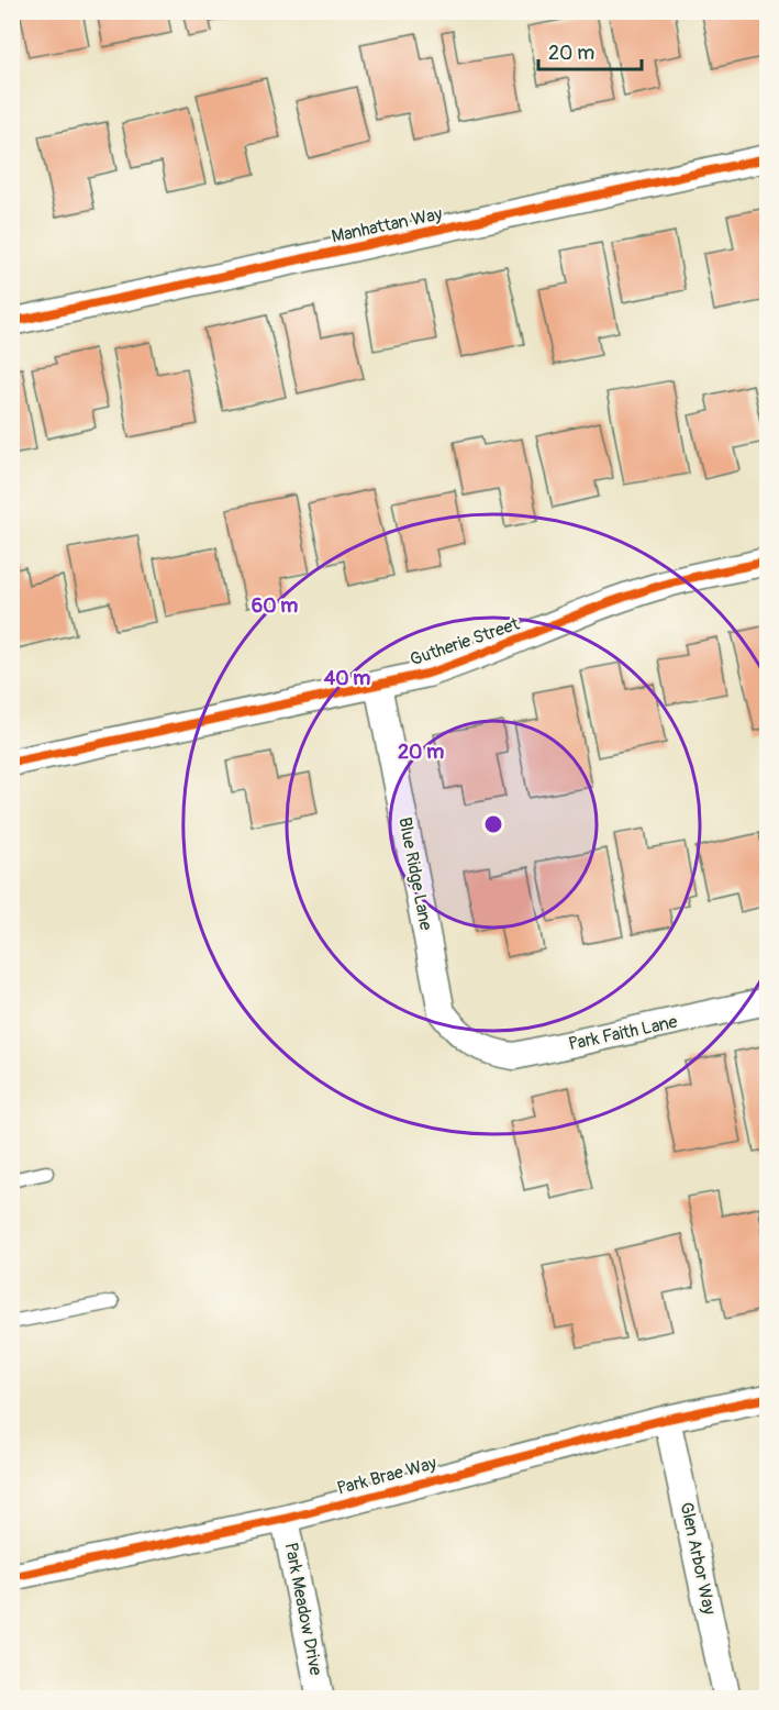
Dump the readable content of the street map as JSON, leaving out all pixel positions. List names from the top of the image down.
{
  "streets": {
    "street": [
      "Manhattan Way",
      "Gutherie Street",
      "Blue Ridge Lane",
      "Park Faith Lane",
      "Park Brae Way",
      "Glen Arbor Way",
      "Park Meadow Drive"
    ]
  },
  "crossings": [
    ["Gutherie Street", "Blue Ridge Lane"],
    ["Blue Ridge Lane", "Park Faith Lane"],
    ["Park Brae Way", "Glen Arbor Way"],
    ["Park Brae Way", "Park Meadow Drive"]
  ],
  "scale_bar": "20 m",
  "rings": ["60 m", "40 m", "20 m"]
}
